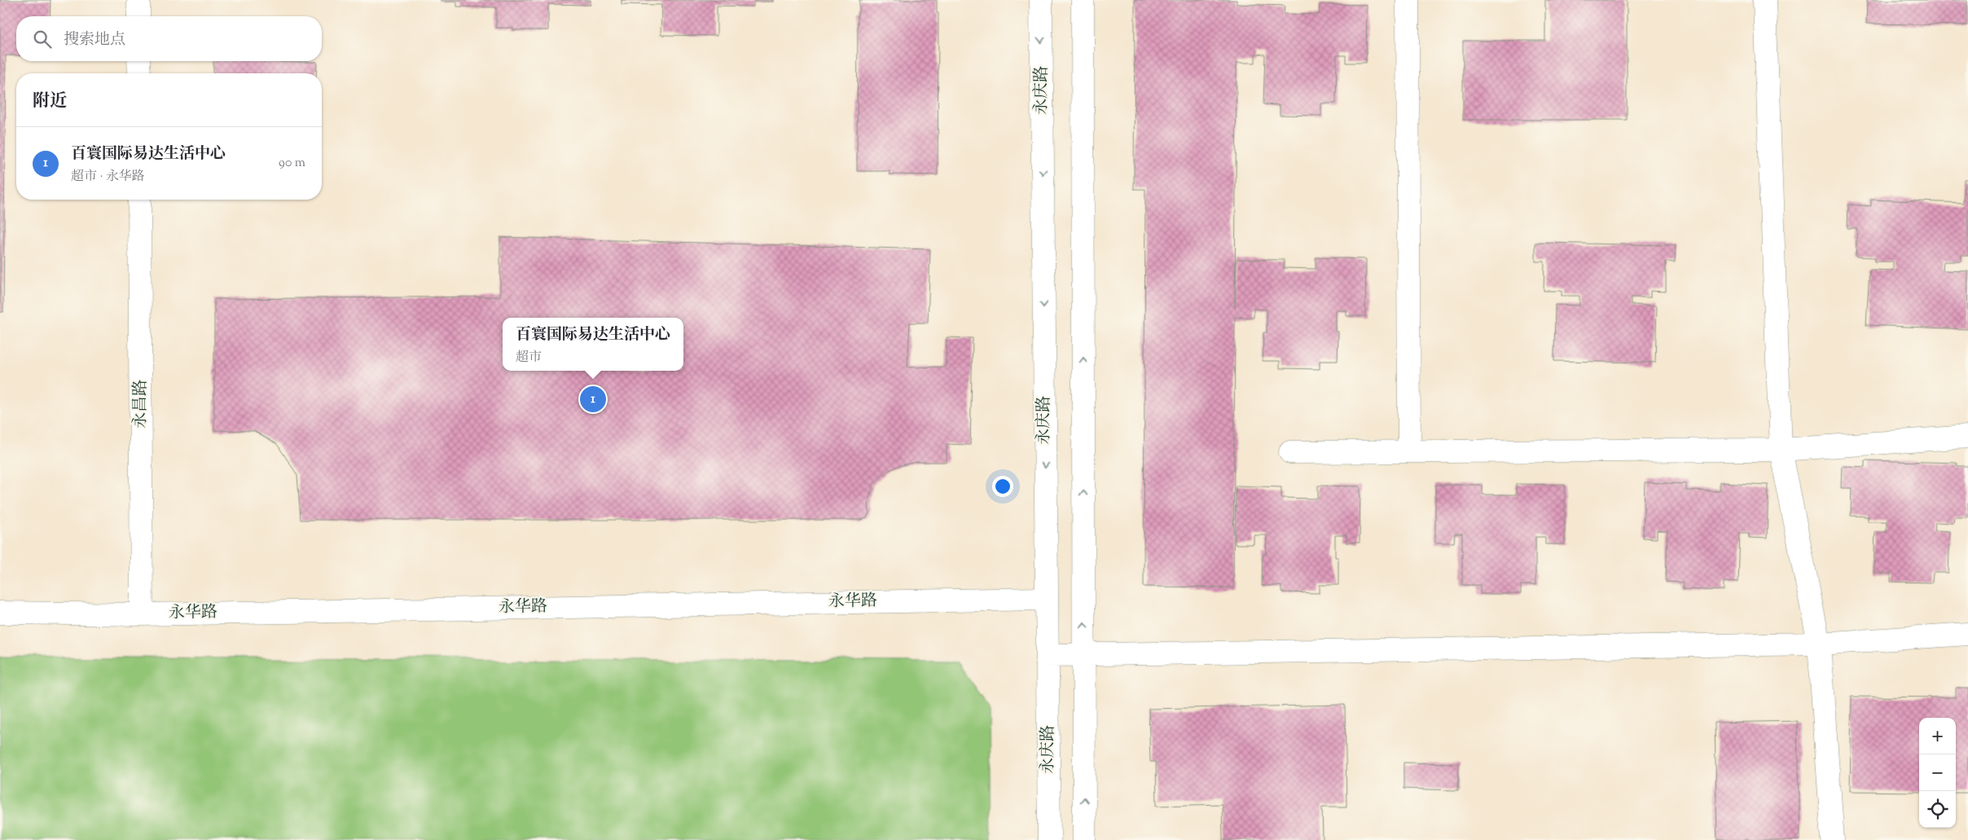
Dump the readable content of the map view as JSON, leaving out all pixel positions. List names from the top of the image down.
{
  "streets": {
    "street": ["永庆路", "永昌路", "永华路"]
  },
  "crossings": [
    ["永庆路", "永华路"],
    ["永昌路", "永华路"]
  ],
  "page": {
    "search": "搜索地点",
    "heading": "附近",
    "list": [
      {
        "mark": "1",
        "name": "百寰国际易达生活中心",
        "note": "超市 · 永华路",
        "value": "90 m"
      }
    ],
    "popup": ["百寰国际易达生活中心", "超市"],
    "pins": "1",
    "map_buttons": ["+", "−"]
  }
}
